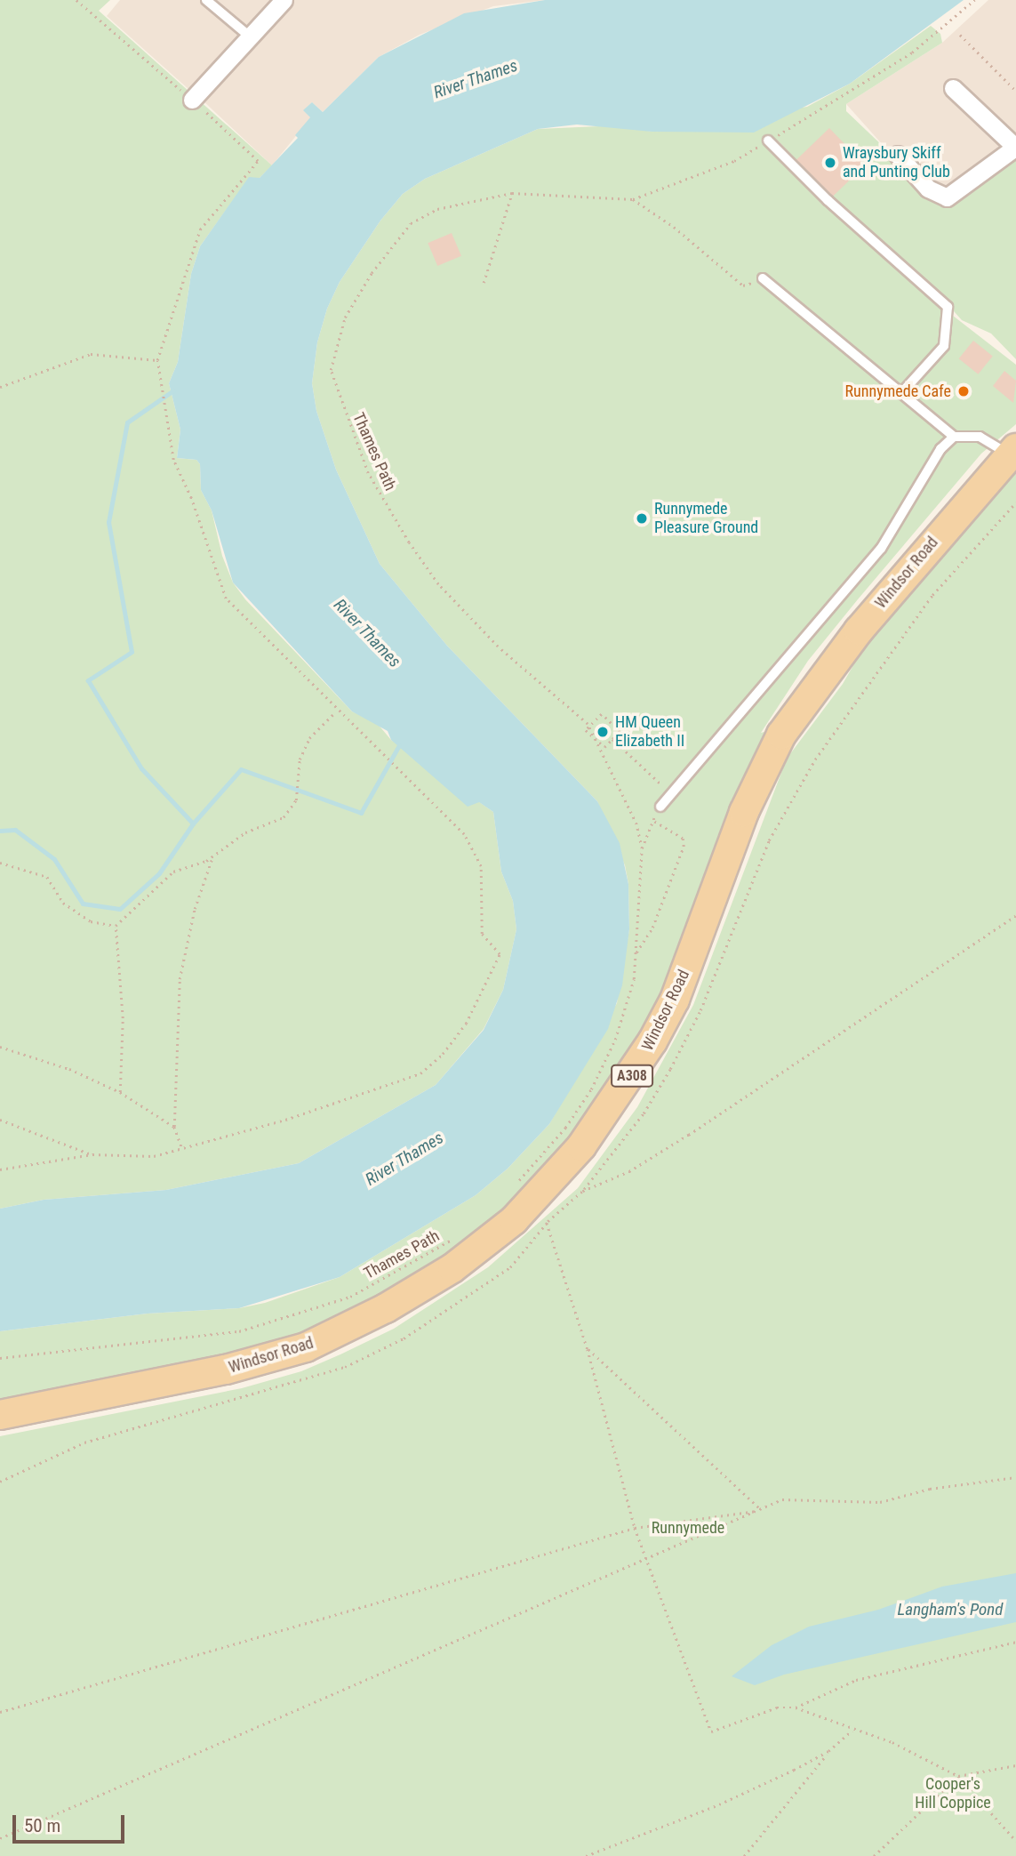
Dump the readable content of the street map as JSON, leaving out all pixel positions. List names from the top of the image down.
{
  "streets": {
    "main road": ["Windsor Road", "A308"],
    "path": ["Thames Path"]
  },
  "water": ["River Thames", "Langham's Pond"],
  "parks": ["Runnymede", "Cooper's Hill Coppice"],
  "places": [
    "Wraysbury Skiff and Punting Club",
    "Runnymede Cafe",
    "Runnymede Pleasure Ground",
    "HM Queen Elizabeth II"
  ],
  "scale_bar": "50 m"
}
